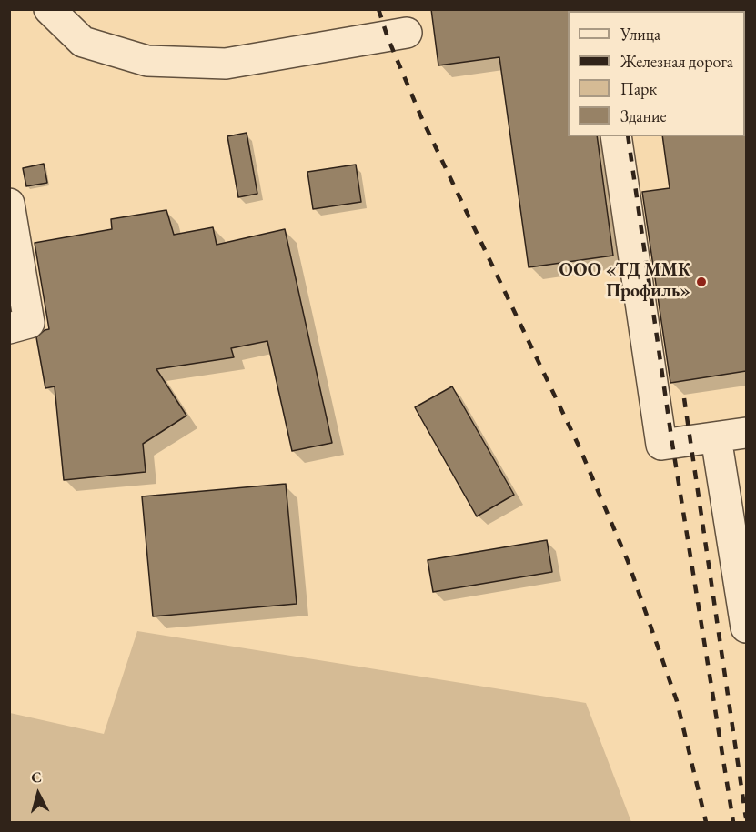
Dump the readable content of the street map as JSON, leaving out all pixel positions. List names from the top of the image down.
{
  "places": ["ООО «ТД ММК Профиль»"],
  "legend": [
    "Улица",
    "Железная дорога",
    "Парк",
    "Здание"
  ],
  "north": "top"
}
